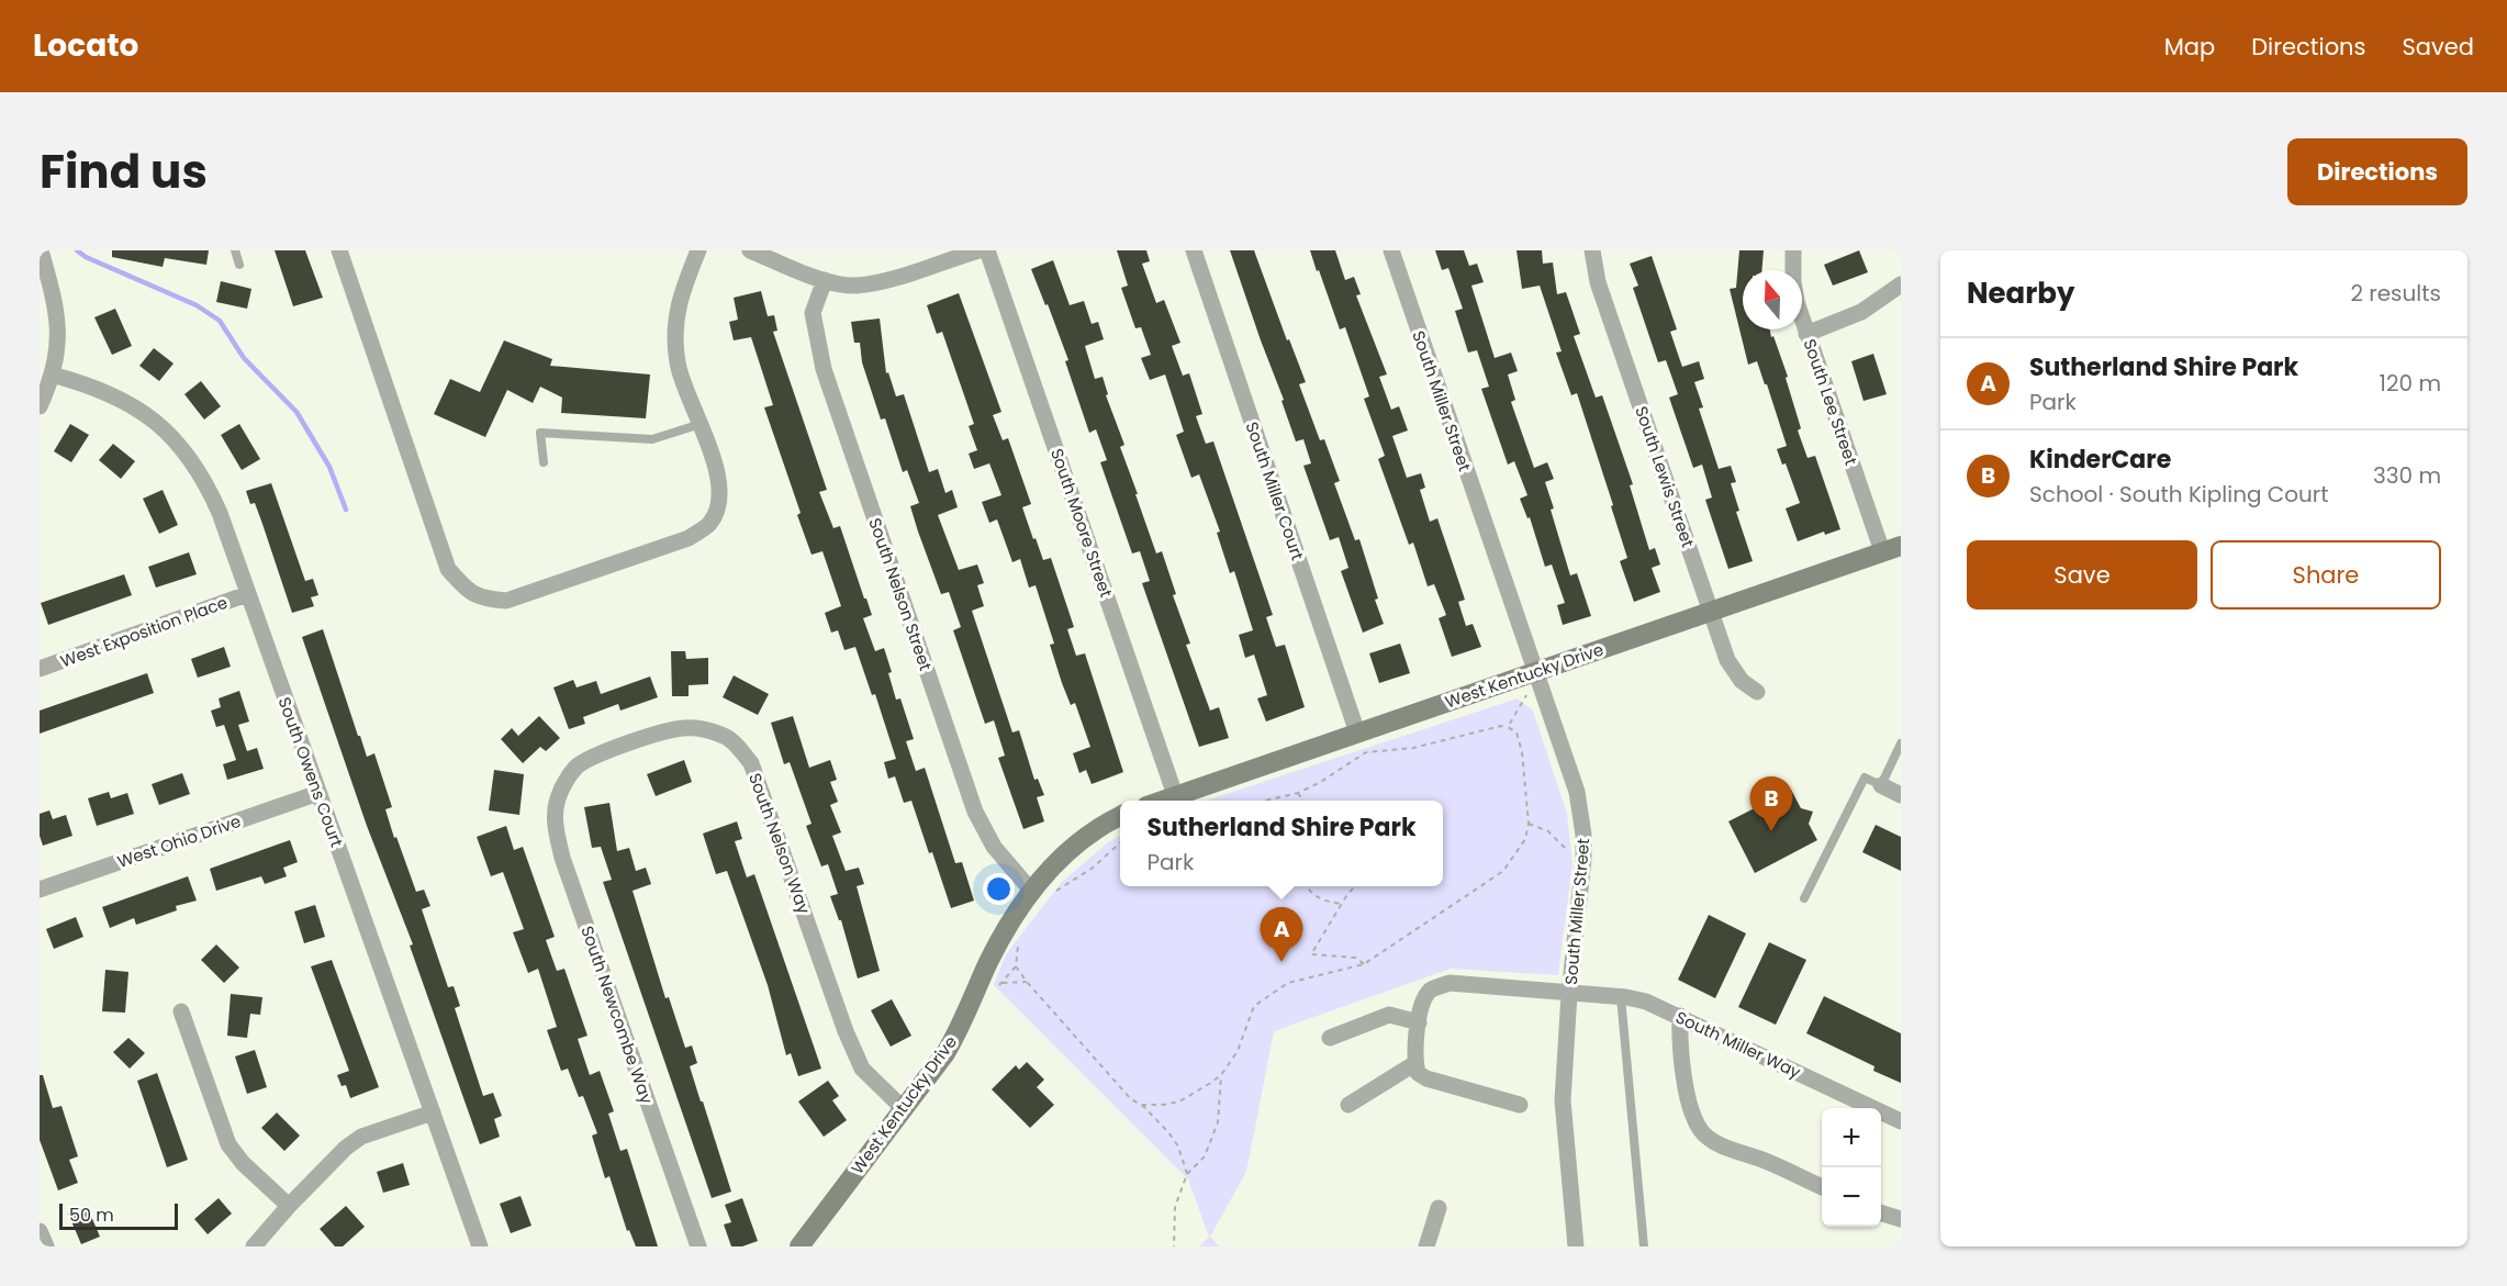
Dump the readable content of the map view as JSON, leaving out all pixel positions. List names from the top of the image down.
{
  "streets": {
    "street": [
      "South Miller Street",
      "South Lee Street",
      "South Lewis Street",
      "South Miller Court",
      "South Moore Street",
      "South Nelson Street",
      "West Exposition Place",
      "West Kentucky Drive",
      "South Owens Court",
      "West Ohio Drive",
      "South Nelson Way",
      "South Newcombe Way",
      "South Miller Way"
    ]
  },
  "crossings": [
    ["South Miller Street", "West Kentucky Drive"],
    ["South Miller Street", "South Miller Way"],
    ["South Lee Street", "West Kentucky Drive"],
    ["South Lewis Street", "West Kentucky Drive"],
    ["South Miller Court", "West Kentucky Drive"],
    ["South Moore Street", "West Kentucky Drive"],
    ["South Nelson Street", "West Kentucky Drive"],
    ["West Exposition Place", "South Owens Court"],
    ["West Kentucky Drive", "South Nelson Way"],
    ["South Owens Court", "West Ohio Drive"],
    ["South Nelson Way", "South Newcombe Way"]
  ],
  "scale_bar": "50 m",
  "north": "top",
  "page": {
    "header": "Locato",
    "nav": ["Map", "Directions", "Saved"],
    "title": "Find us",
    "buttons": [
      "Directions",
      ["Save", "Share"]
    ],
    "heading": ["Nearby", "2 results"],
    "list": [
      {
        "mark": "A",
        "name": "Sutherland Shire Park",
        "note": "Park",
        "value": "120 m"
      },
      {
        "mark": "B",
        "name": "KinderCare",
        "note": "School · South Kipling Court",
        "value": "330 m"
      }
    ],
    "pins": ["B", "A"],
    "popup": ["Sutherland Shire Park", "Park"],
    "map_buttons": ["+", "−"],
    "scale": "50 m"
  }
}
